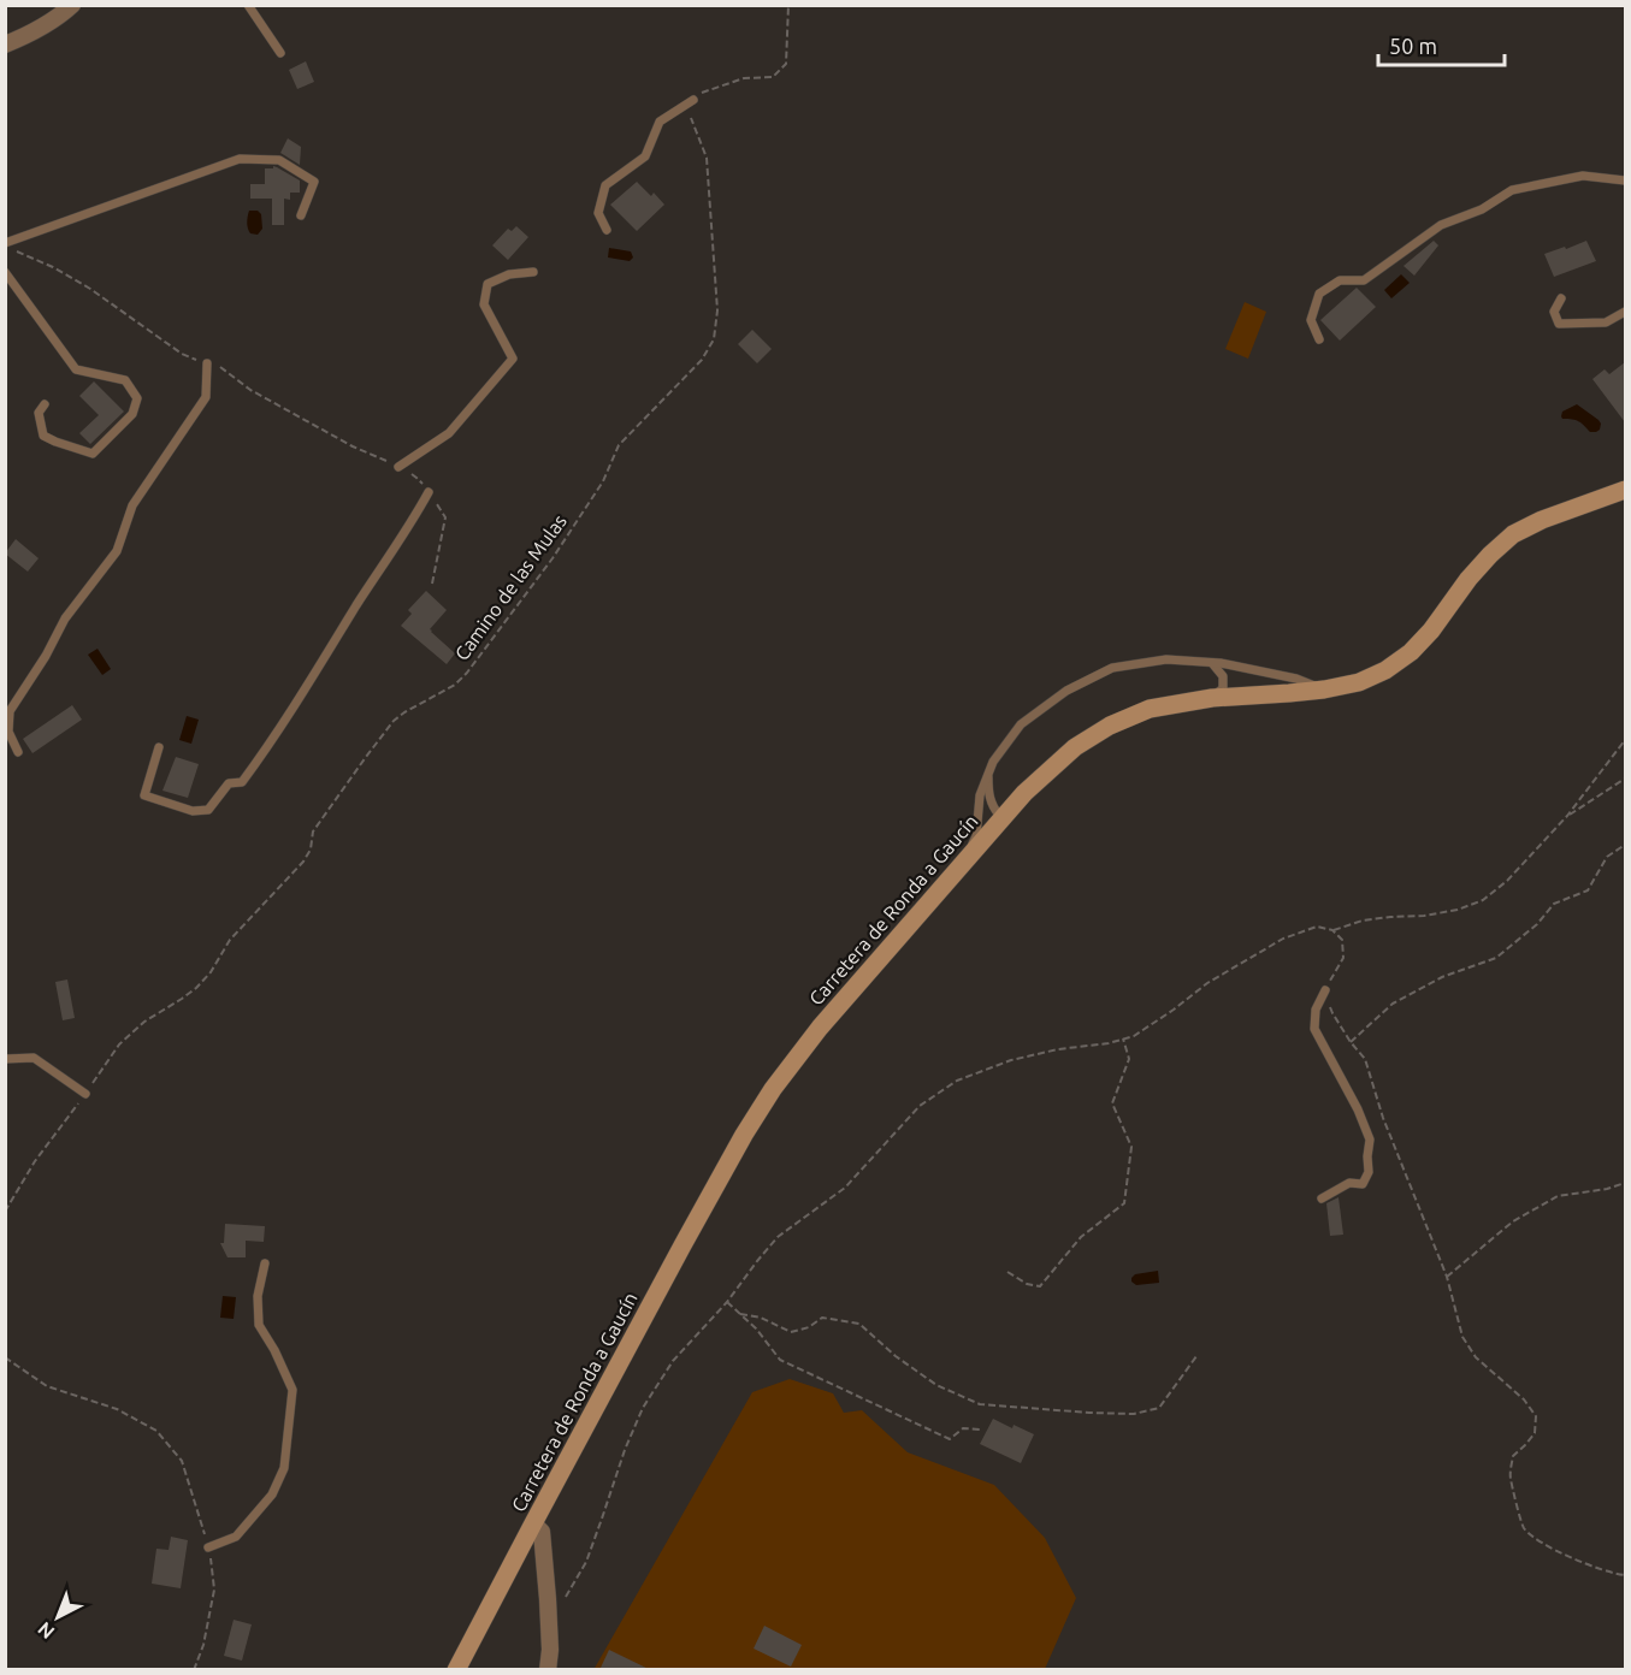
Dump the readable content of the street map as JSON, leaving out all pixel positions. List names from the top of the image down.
{
  "streets": {
    "main road": ["Carretera de Ronda a Gaucín"],
    "path": ["Camino de las Mulas"]
  },
  "scale_bar": "50 m",
  "north": "bottom left"
}
